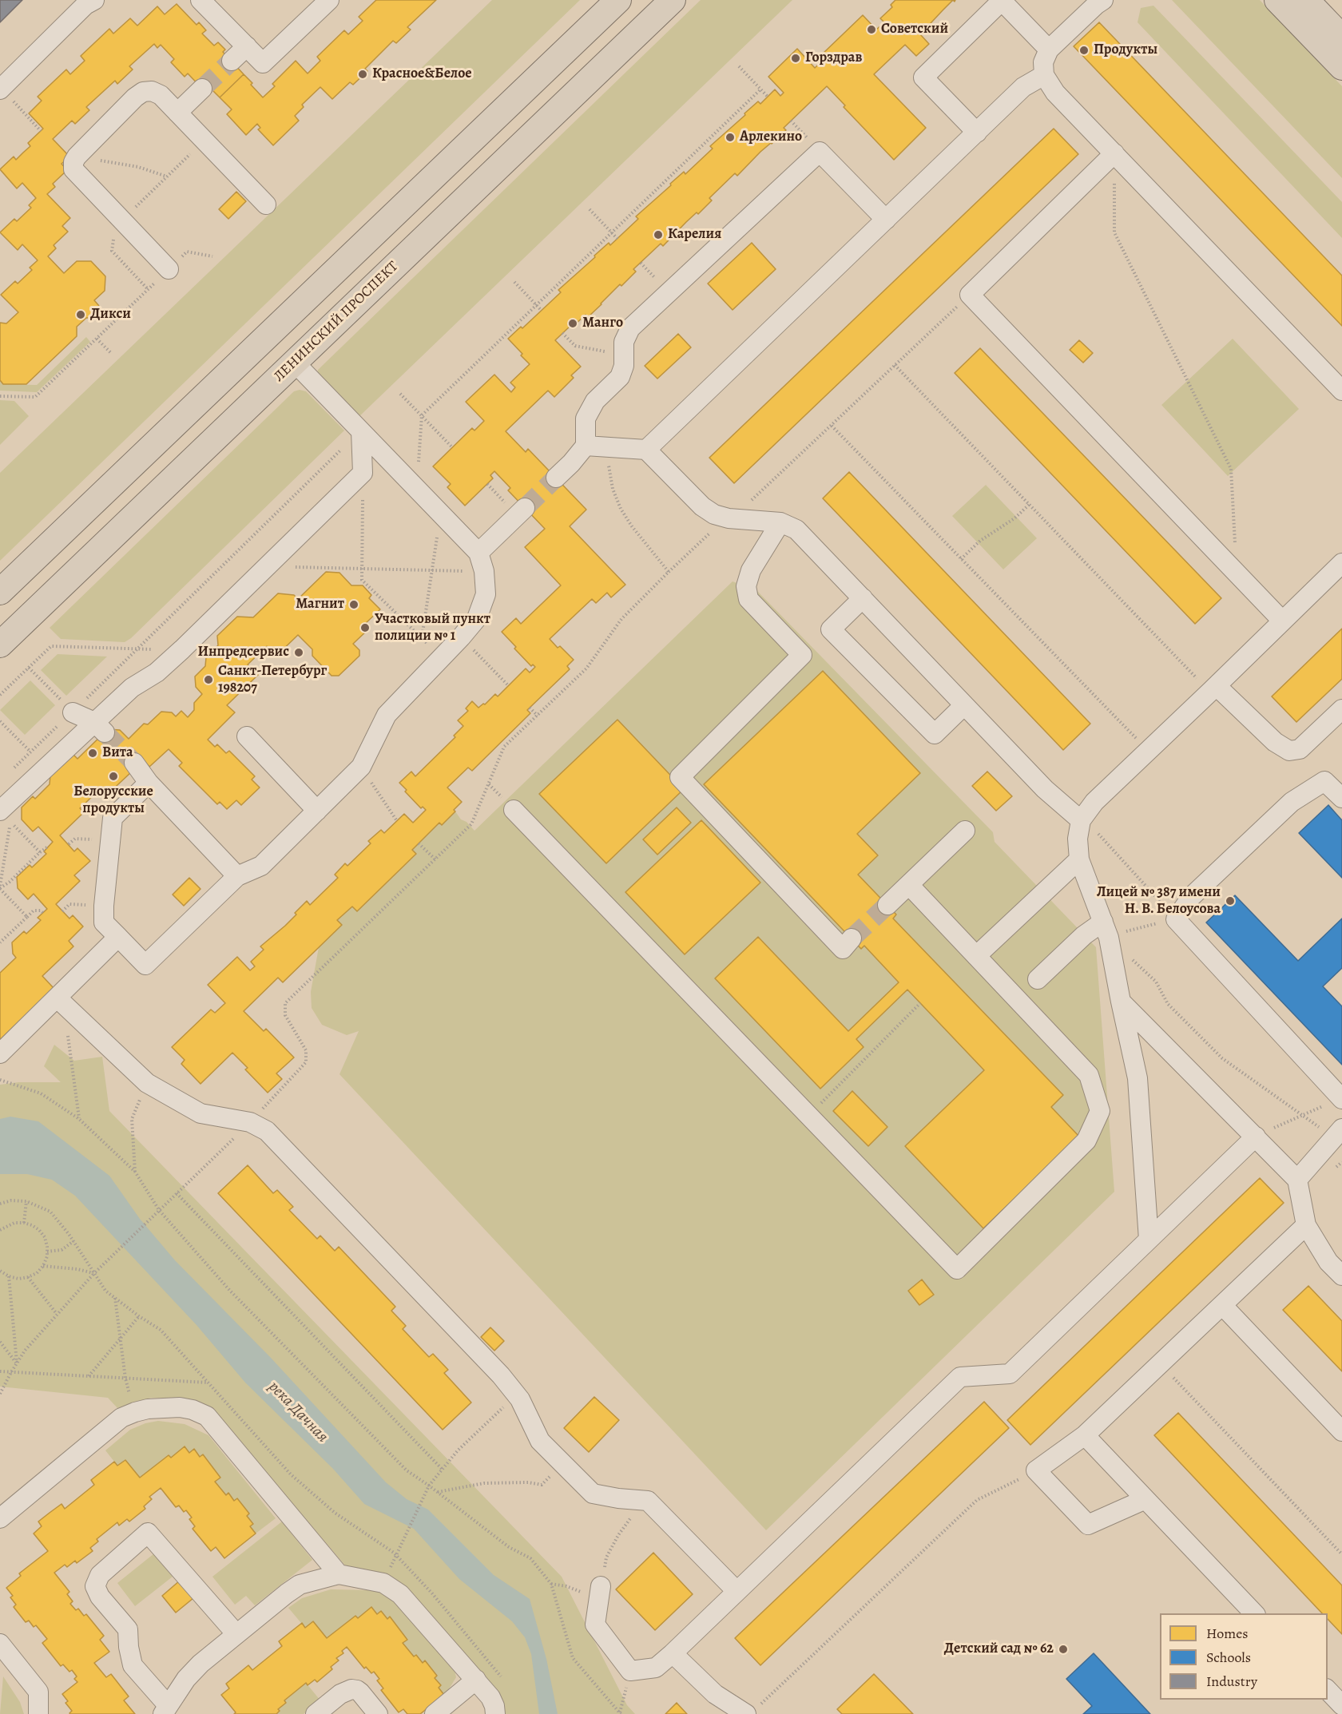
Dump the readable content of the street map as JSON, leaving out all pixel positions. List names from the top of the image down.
{
  "streets": {
    "main road": ["ЛЕНИНСКИЙ ПРОСПЕКТ"]
  },
  "water": ["река Дачная"],
  "places": [
    "Советский",
    "Продукты",
    "Горздрав",
    "Красное&Белое",
    "Арлекино",
    "Карелия",
    "Дикси",
    "Манго",
    "Магнит",
    "Участковый пункт полиции № 1",
    "Инпредсервис",
    "Санкт-Петербург 198207",
    "Вита",
    "Белорусские продукты",
    "Лицей № 387 имени Н. В. Белоусова",
    "Детский сад № 62"
  ],
  "legend": ["Homes", "Schools", "Industry"]
}
